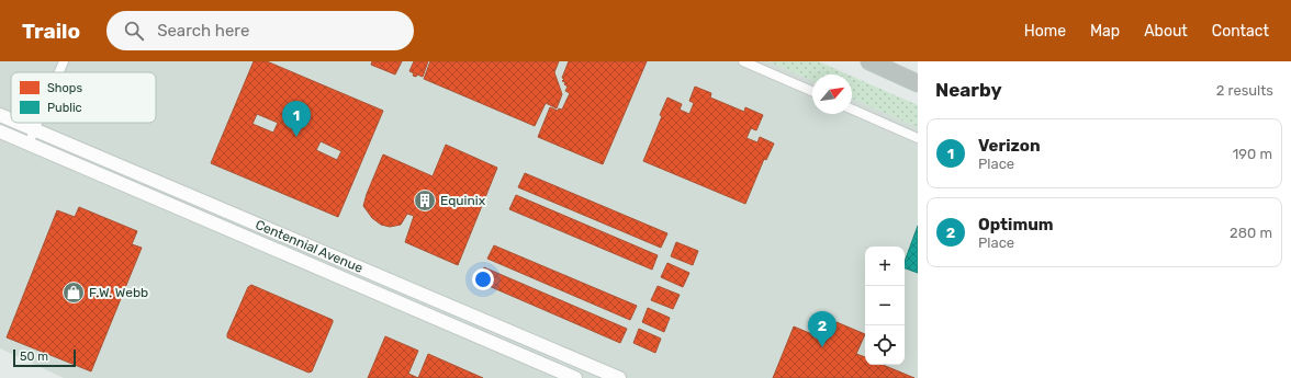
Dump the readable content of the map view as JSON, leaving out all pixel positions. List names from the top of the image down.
{
  "streets": {
    "main road": ["Centennial Avenue"]
  },
  "places": {
    "building": ["Equinix"],
    "shop": ["F.W. Webb"]
  },
  "legend": ["Shops", "Public"],
  "scale_bar": "50 m",
  "north": "top right",
  "page": {
    "header": "Trailo",
    "search": "Search here",
    "nav": [
      "Home",
      "Map",
      "About",
      "Contact"
    ],
    "heading": ["Nearby", "2 results"],
    "pins": ["1", "2"],
    "list": [
      {
        "mark": "1",
        "name": "Verizon",
        "note": "Place",
        "value": "190 m"
      },
      {
        "mark": "2",
        "name": "Optimum",
        "note": "Place",
        "value": "280 m"
      }
    ],
    "map_buttons": ["+", "−"],
    "scale": "50 m"
  }
}
